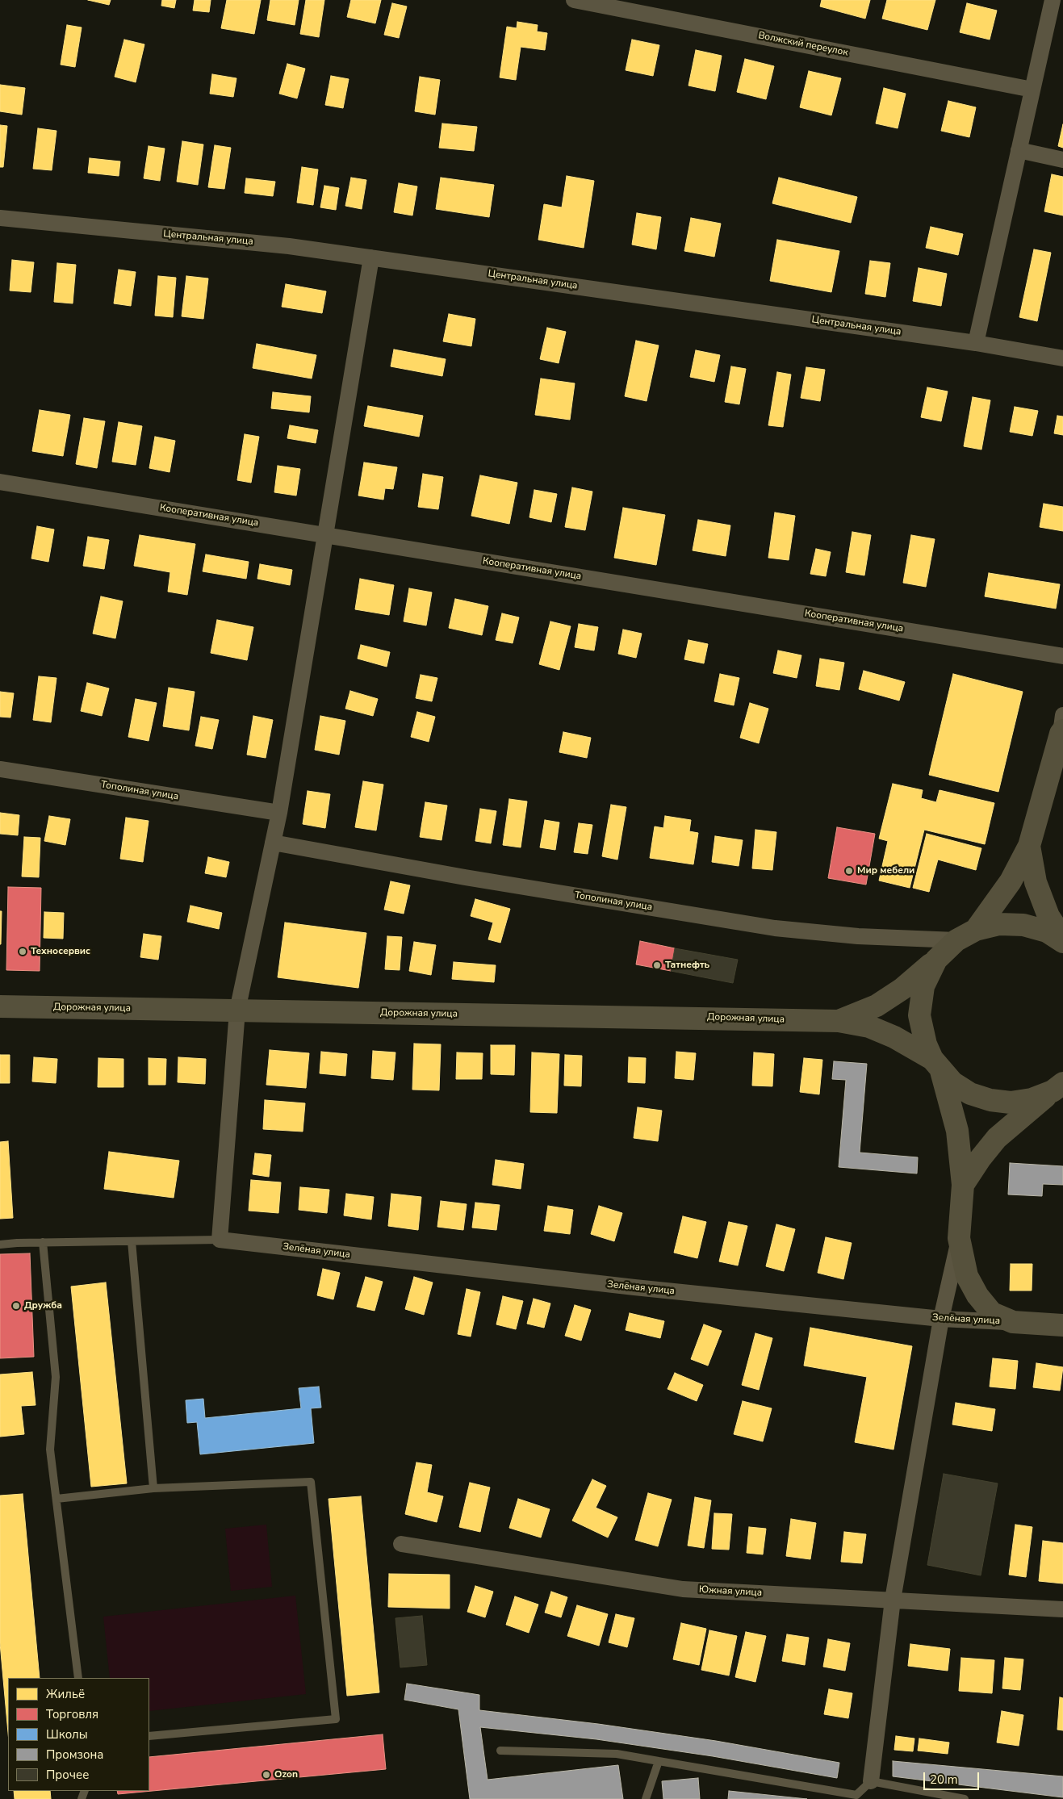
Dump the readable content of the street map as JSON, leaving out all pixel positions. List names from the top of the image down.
{
  "streets": {
    "main road": ["Дорожная улица", "Зелёная улица"],
    "street": [
      "Волжский переулок",
      "Центральная улица",
      "Кооперативная улица",
      "Тополиная улица",
      "Южная улица"
    ]
  },
  "places": [
    "Мир мебели",
    "Техносервис",
    "Татнефть",
    "Дружба",
    "Ozon"
  ],
  "legend": [
    "Жильё",
    "Торговля",
    "Школы",
    "Промзона",
    "Прочее"
  ],
  "scale_bar": "20 m"
}
